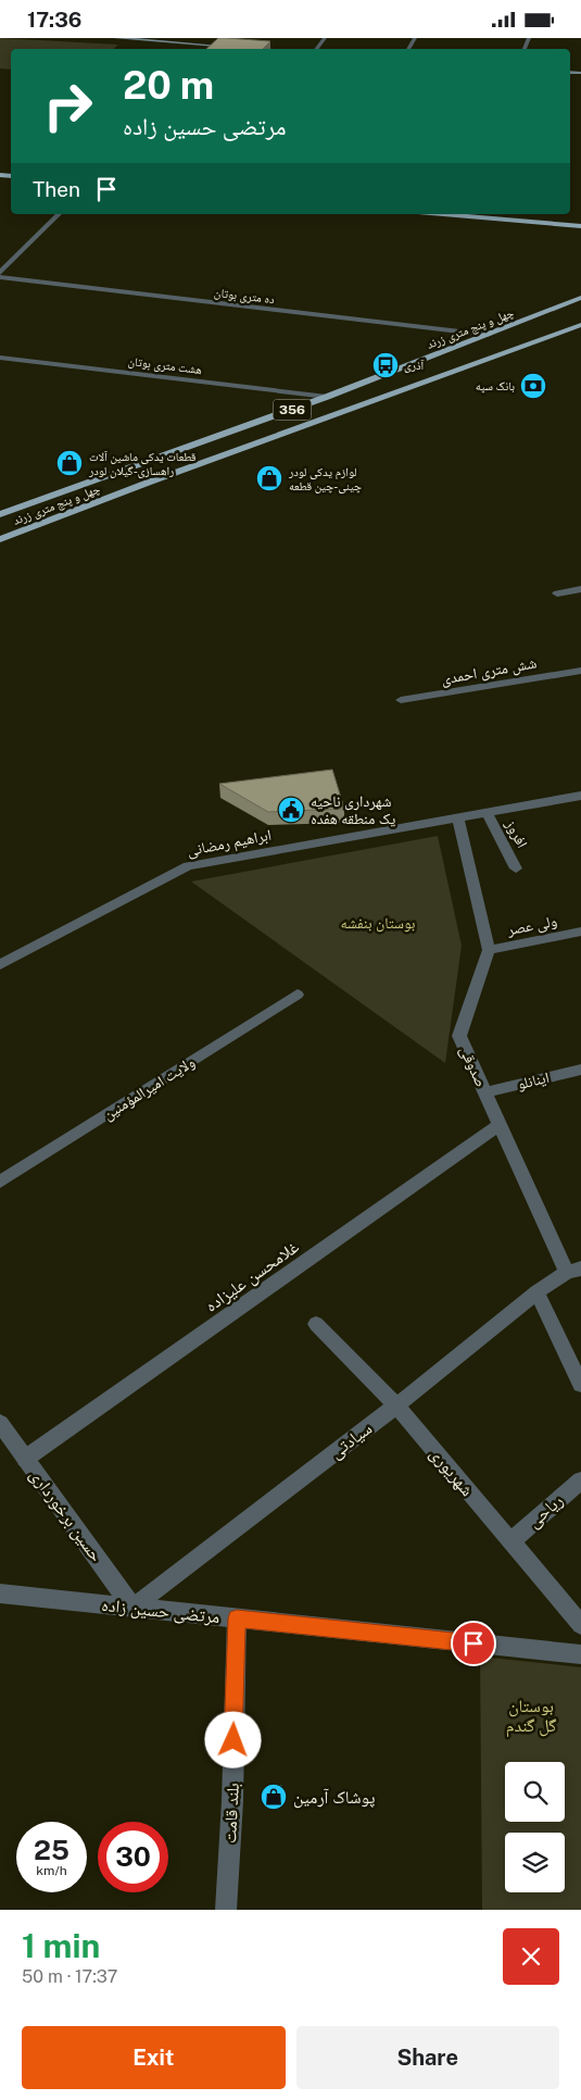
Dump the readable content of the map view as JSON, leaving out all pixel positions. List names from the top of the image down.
{
  "streets": {
    "main road": ["چهل و پنج متری زرند", "356"],
    "street": [
      "ده متری بوتان",
      "هشت متری بوتان",
      "شش متری احمدی",
      "افروز",
      "ابراهیم رمضانی",
      "ولی عصر",
      "صدوقی",
      "اینانلو",
      "ولایت امیرالمؤمنین",
      "غلامحسن علیزاده",
      "سیادتی",
      "شهریوری",
      "ریاحی",
      "حسین برخورداری",
      "مرتضی حسین زاده",
      "بلند قامت"
    ]
  },
  "crossings": [
    ["ده متری بوتان", "چهل و پنج متری زرند"],
    ["چهل و پنج متری زرند", "هشت متری بوتان"],
    ["افروز", "ابراهیم رمضانی"],
    ["ولی عصر", "صدوقی"],
    ["صدوقی", "اینانلو"],
    ["صدوقی", "غلامحسن علیزاده"],
    ["صدوقی", "سیادتی"],
    ["غلامحسن علیزاده", "حسین برخورداری"],
    ["سیادتی", "شهریوری"],
    ["سیادتی", "حسین برخورداری"],
    ["سیادتی", "مرتضی حسین زاده"],
    ["شهریوری", "ریاحی"],
    ["حسین برخورداری", "مرتضی حسین زاده"],
    ["مرتضی حسین زاده", "بلند قامت"]
  ],
  "parks": ["بوستان بنفشه", "بوستان گل گندم"],
  "places": {
    "bus stop": ["آذری"],
    "bank": ["بانک سپه"],
    "shop": ["قطعات یدکی ماشین آلات راهسازی-گیلان لودر", "لوازم یدکی لودر چینی-چین قطعه", "پوشاک آرمین"],
    "public building": ["شهرداری ناحیه یک منطقه هفده"]
  },
  "page": {
    "status": "17:36",
    "turn": ["20 m", "مرتضی حسین زاده"],
    "then": "Then",
    "speed": "25 km/h",
    "limit": "30",
    "heading": ["1 min", "50 m · 17:37"],
    "buttons": ["Exit", "Share"]
  }
}
